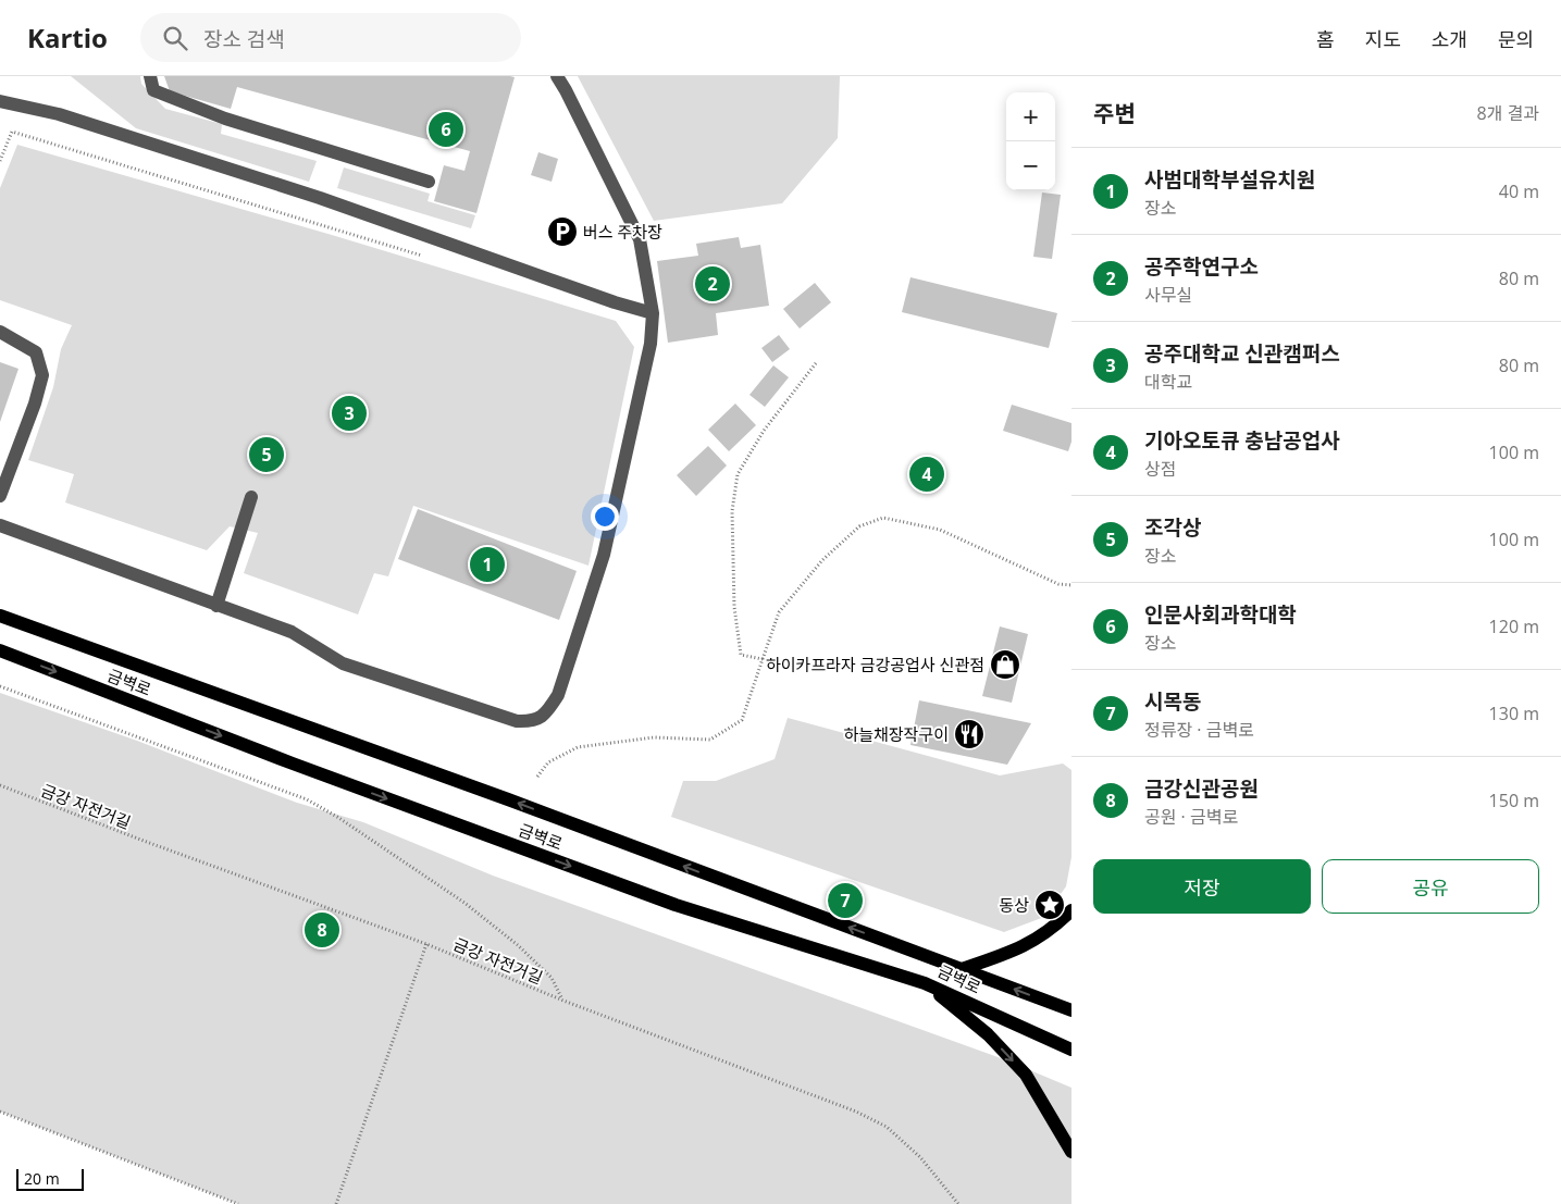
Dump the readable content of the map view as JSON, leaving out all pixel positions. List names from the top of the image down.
{
  "streets": {
    "main road": ["금벽로"],
    "path": ["금강 자전거길"]
  },
  "places": {
    "parking": ["버스 주차장"],
    "shop": ["하이카프라자 금강공업사 신관점"],
    "restaurant": ["하늘채장작구이"],
    "place": ["동상"]
  },
  "scale_bar": "20 m",
  "page": {
    "header": "Kartio",
    "search": "장소 검색",
    "nav": [
      "홈",
      "지도",
      "소개",
      "문의"
    ],
    "heading": ["주변", "8개 결과"],
    "map_buttons": ["+", "−"],
    "pins": [
      "6",
      "2",
      "3",
      "5",
      "4",
      "1",
      "7",
      "8"
    ],
    "list": [
      {
        "mark": "1",
        "name": "사범대학부설유치원",
        "note": "장소",
        "value": "40 m"
      },
      {
        "mark": "2",
        "name": "공주학연구소",
        "note": "사무실",
        "value": "80 m"
      },
      {
        "mark": "3",
        "name": "공주대학교 신관캠퍼스",
        "note": "대학교",
        "value": "80 m"
      },
      {
        "mark": "4",
        "name": "기아오토큐 충남공업사",
        "note": "상점",
        "value": "100 m"
      },
      {
        "mark": "5",
        "name": "조각상",
        "note": "장소",
        "value": "100 m"
      },
      {
        "mark": "6",
        "name": "인문사회과학대학",
        "note": "장소",
        "value": "120 m"
      },
      {
        "mark": "7",
        "name": "시목동",
        "note": "정류장 · 금벽로",
        "value": "130 m"
      },
      {
        "mark": "8",
        "name": "금강신관공원",
        "note": "공원 · 금벽로",
        "value": "150 m"
      }
    ],
    "buttons": ["저장", "공유"],
    "scale": "20 m"
  }
}
